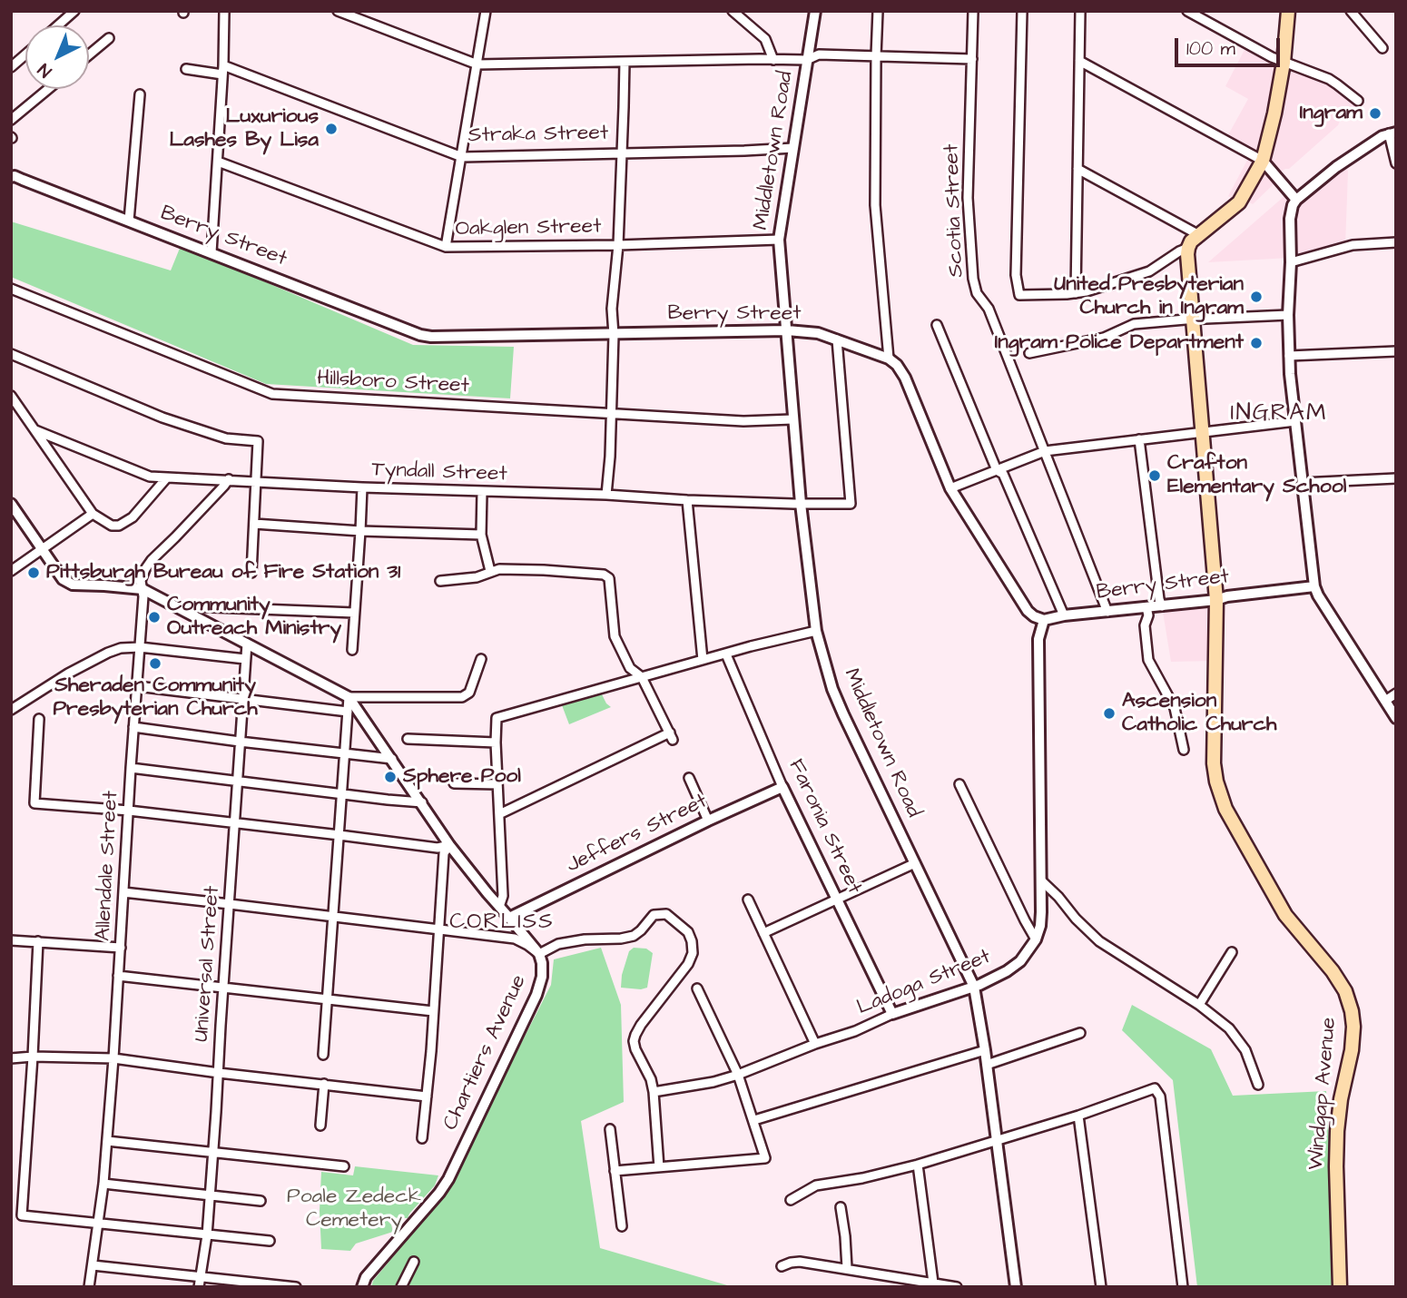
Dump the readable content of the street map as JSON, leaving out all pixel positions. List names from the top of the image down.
{
  "streets": {
    "main road": ["Windgap Avenue"],
    "street": [
      "Straka Street",
      "Middletown Road",
      "Scotia Street",
      "Oakglen Street",
      "Berry Street",
      "Hillsboro Street",
      "Tyndall Street",
      "Faronia Street",
      "Jeffers Street",
      "Allendale Street",
      "Universal Street",
      "Ladoga Street",
      "Chartiers Avenue"
    ]
  },
  "crossings": [
    ["Straka Street", "Middletown Road"],
    ["Middletown Road", "Oakglen Street"],
    ["Middletown Road", "Berry Street"],
    ["Middletown Road", "Hillsboro Street"],
    ["Middletown Road", "Tyndall Street"],
    ["Middletown Road", "Ladoga Street"],
    ["Scotia Street", "Berry Street"],
    ["Berry Street", "Tyndall Street"],
    ["Berry Street", "Ladoga Street"],
    ["Berry Street", "Windgap Avenue"],
    ["Tyndall Street", "Allendale Street"],
    ["Faronia Street", "Jeffers Street"],
    ["Faronia Street", "Ladoga Street"],
    ["Jeffers Street", "Chartiers Avenue"],
    ["Allendale Street", "Chartiers Avenue"],
    ["Universal Street", "Chartiers Avenue"]
  ],
  "districts": ["INGRAM", "CORLISS"],
  "parks": ["Poale Zedeck Cemetery"],
  "places": [
    "Ingram",
    "Luxurious Lashes By Lisa",
    "United Presbyterian Church in Ingram",
    "Ingram Police Department",
    "Crafton Elementary School",
    "Pittsburgh Bureau of Fire Station 31",
    "Community Outreach Ministry",
    "Sheraden Community Presbyterian Church",
    "Ascension Catholic Church",
    "Sphere Pool"
  ],
  "scale_bar": "100 m",
  "north": "bottom left"
}
